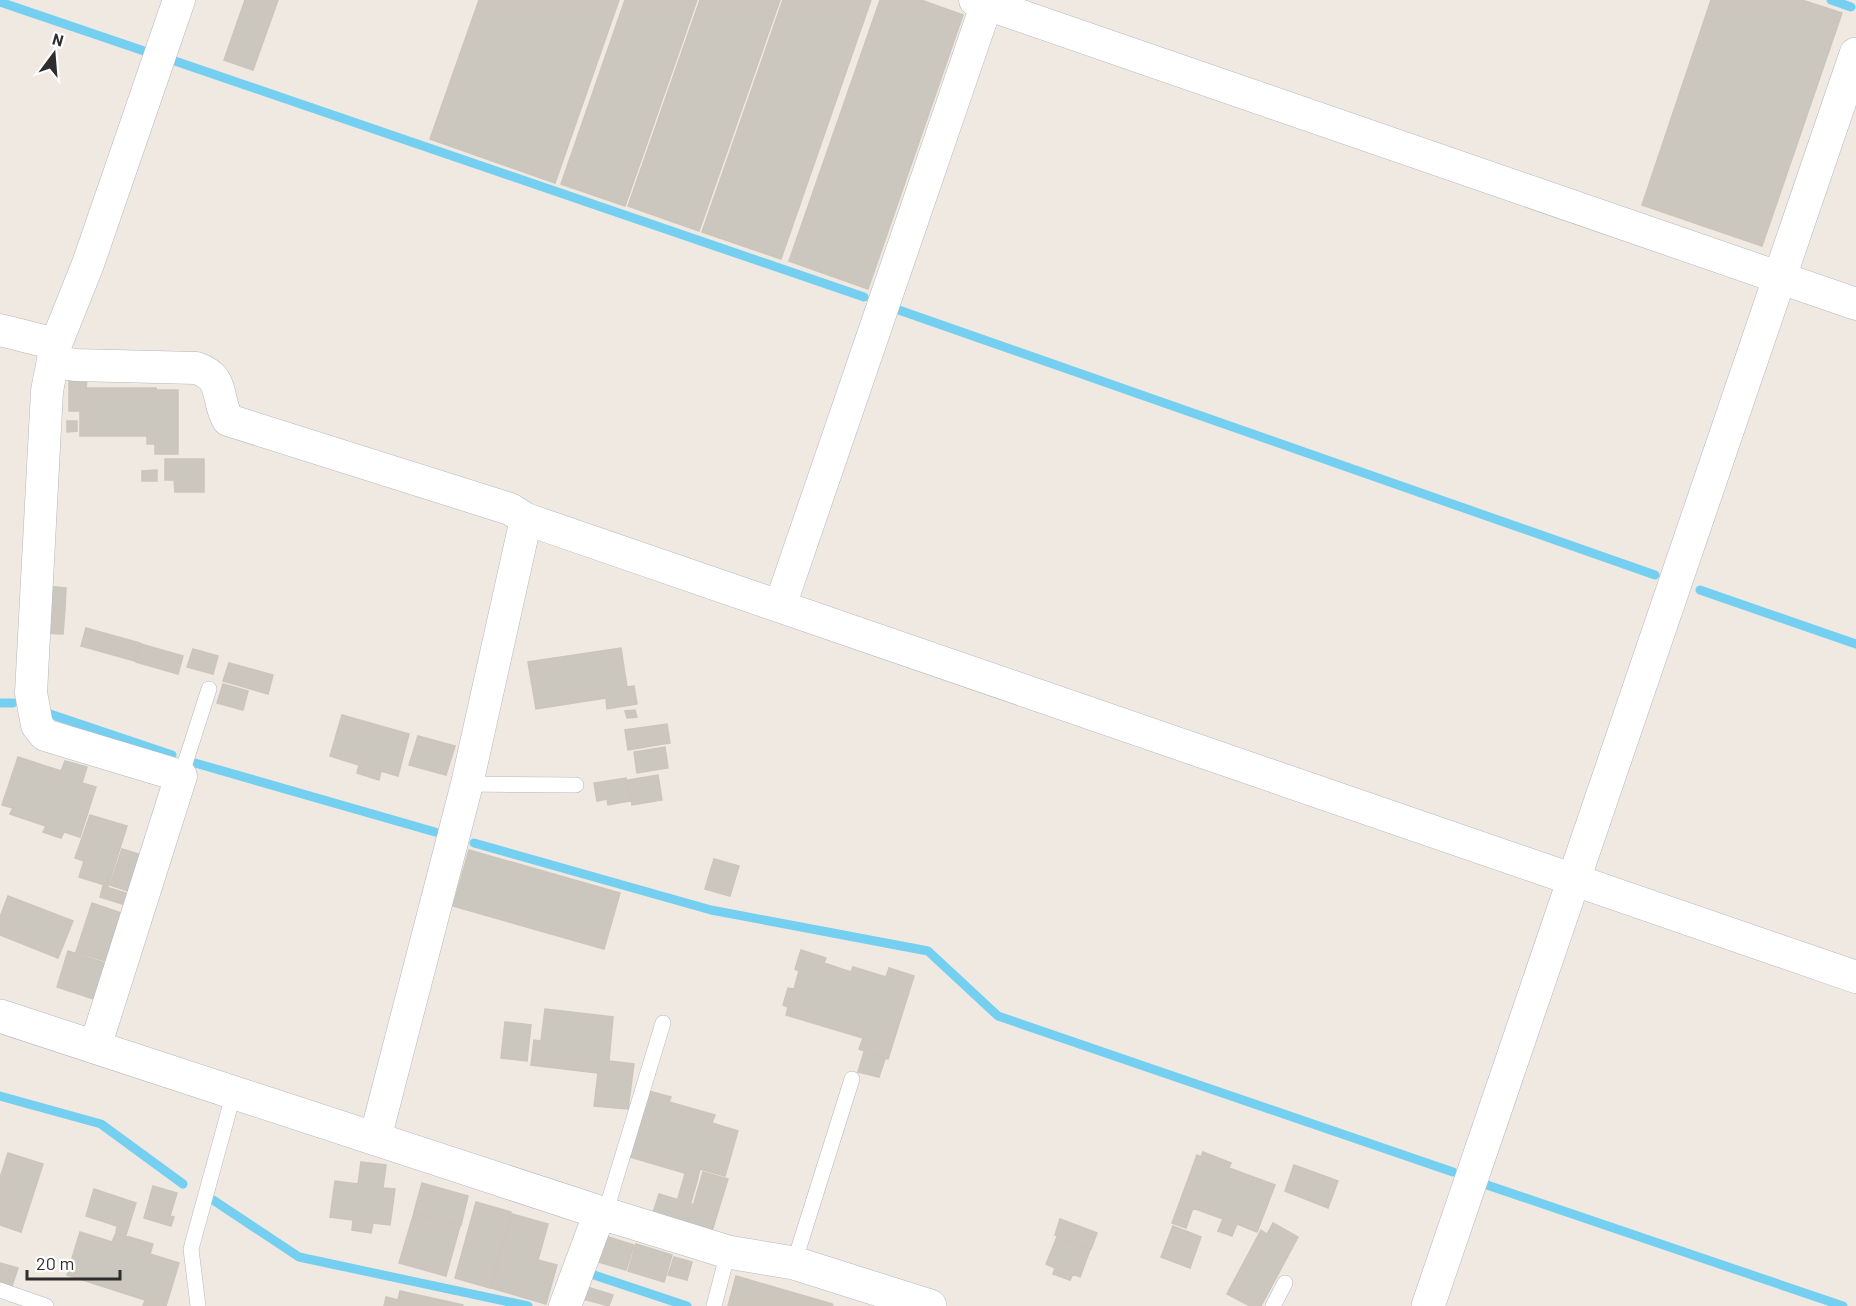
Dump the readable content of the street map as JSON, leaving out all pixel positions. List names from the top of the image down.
{
  "scale_bar": "20 m",
  "north": "top"
}
